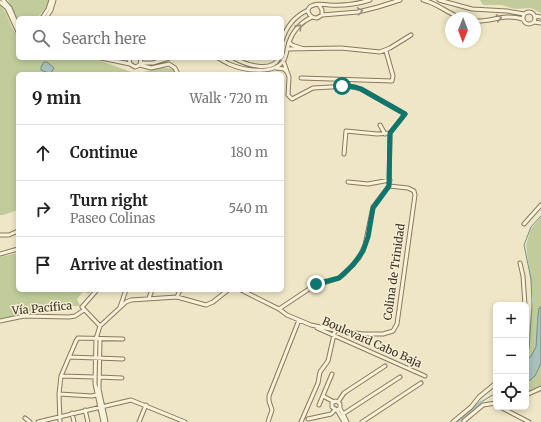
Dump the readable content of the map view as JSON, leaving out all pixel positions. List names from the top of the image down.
{
  "streets": {
    "street": ["Colina de Trinidad", "Vía Pacífica", "Boulevard Cabo Baja"]
  },
  "crossings": [
    ["Colina de Trinidad", "Boulevard Cabo Baja"]
  ],
  "north": "bottom",
  "page": {
    "search": "Search here",
    "heading": ["9 min", "Walk · 720 m"],
    "list": [
      ["Continue", "180 m"],
      ["Turn right", "Paseo Colinas", "540 m"],
      "Arrive at destination"
    ],
    "map_buttons": ["+", "−"]
  }
}
